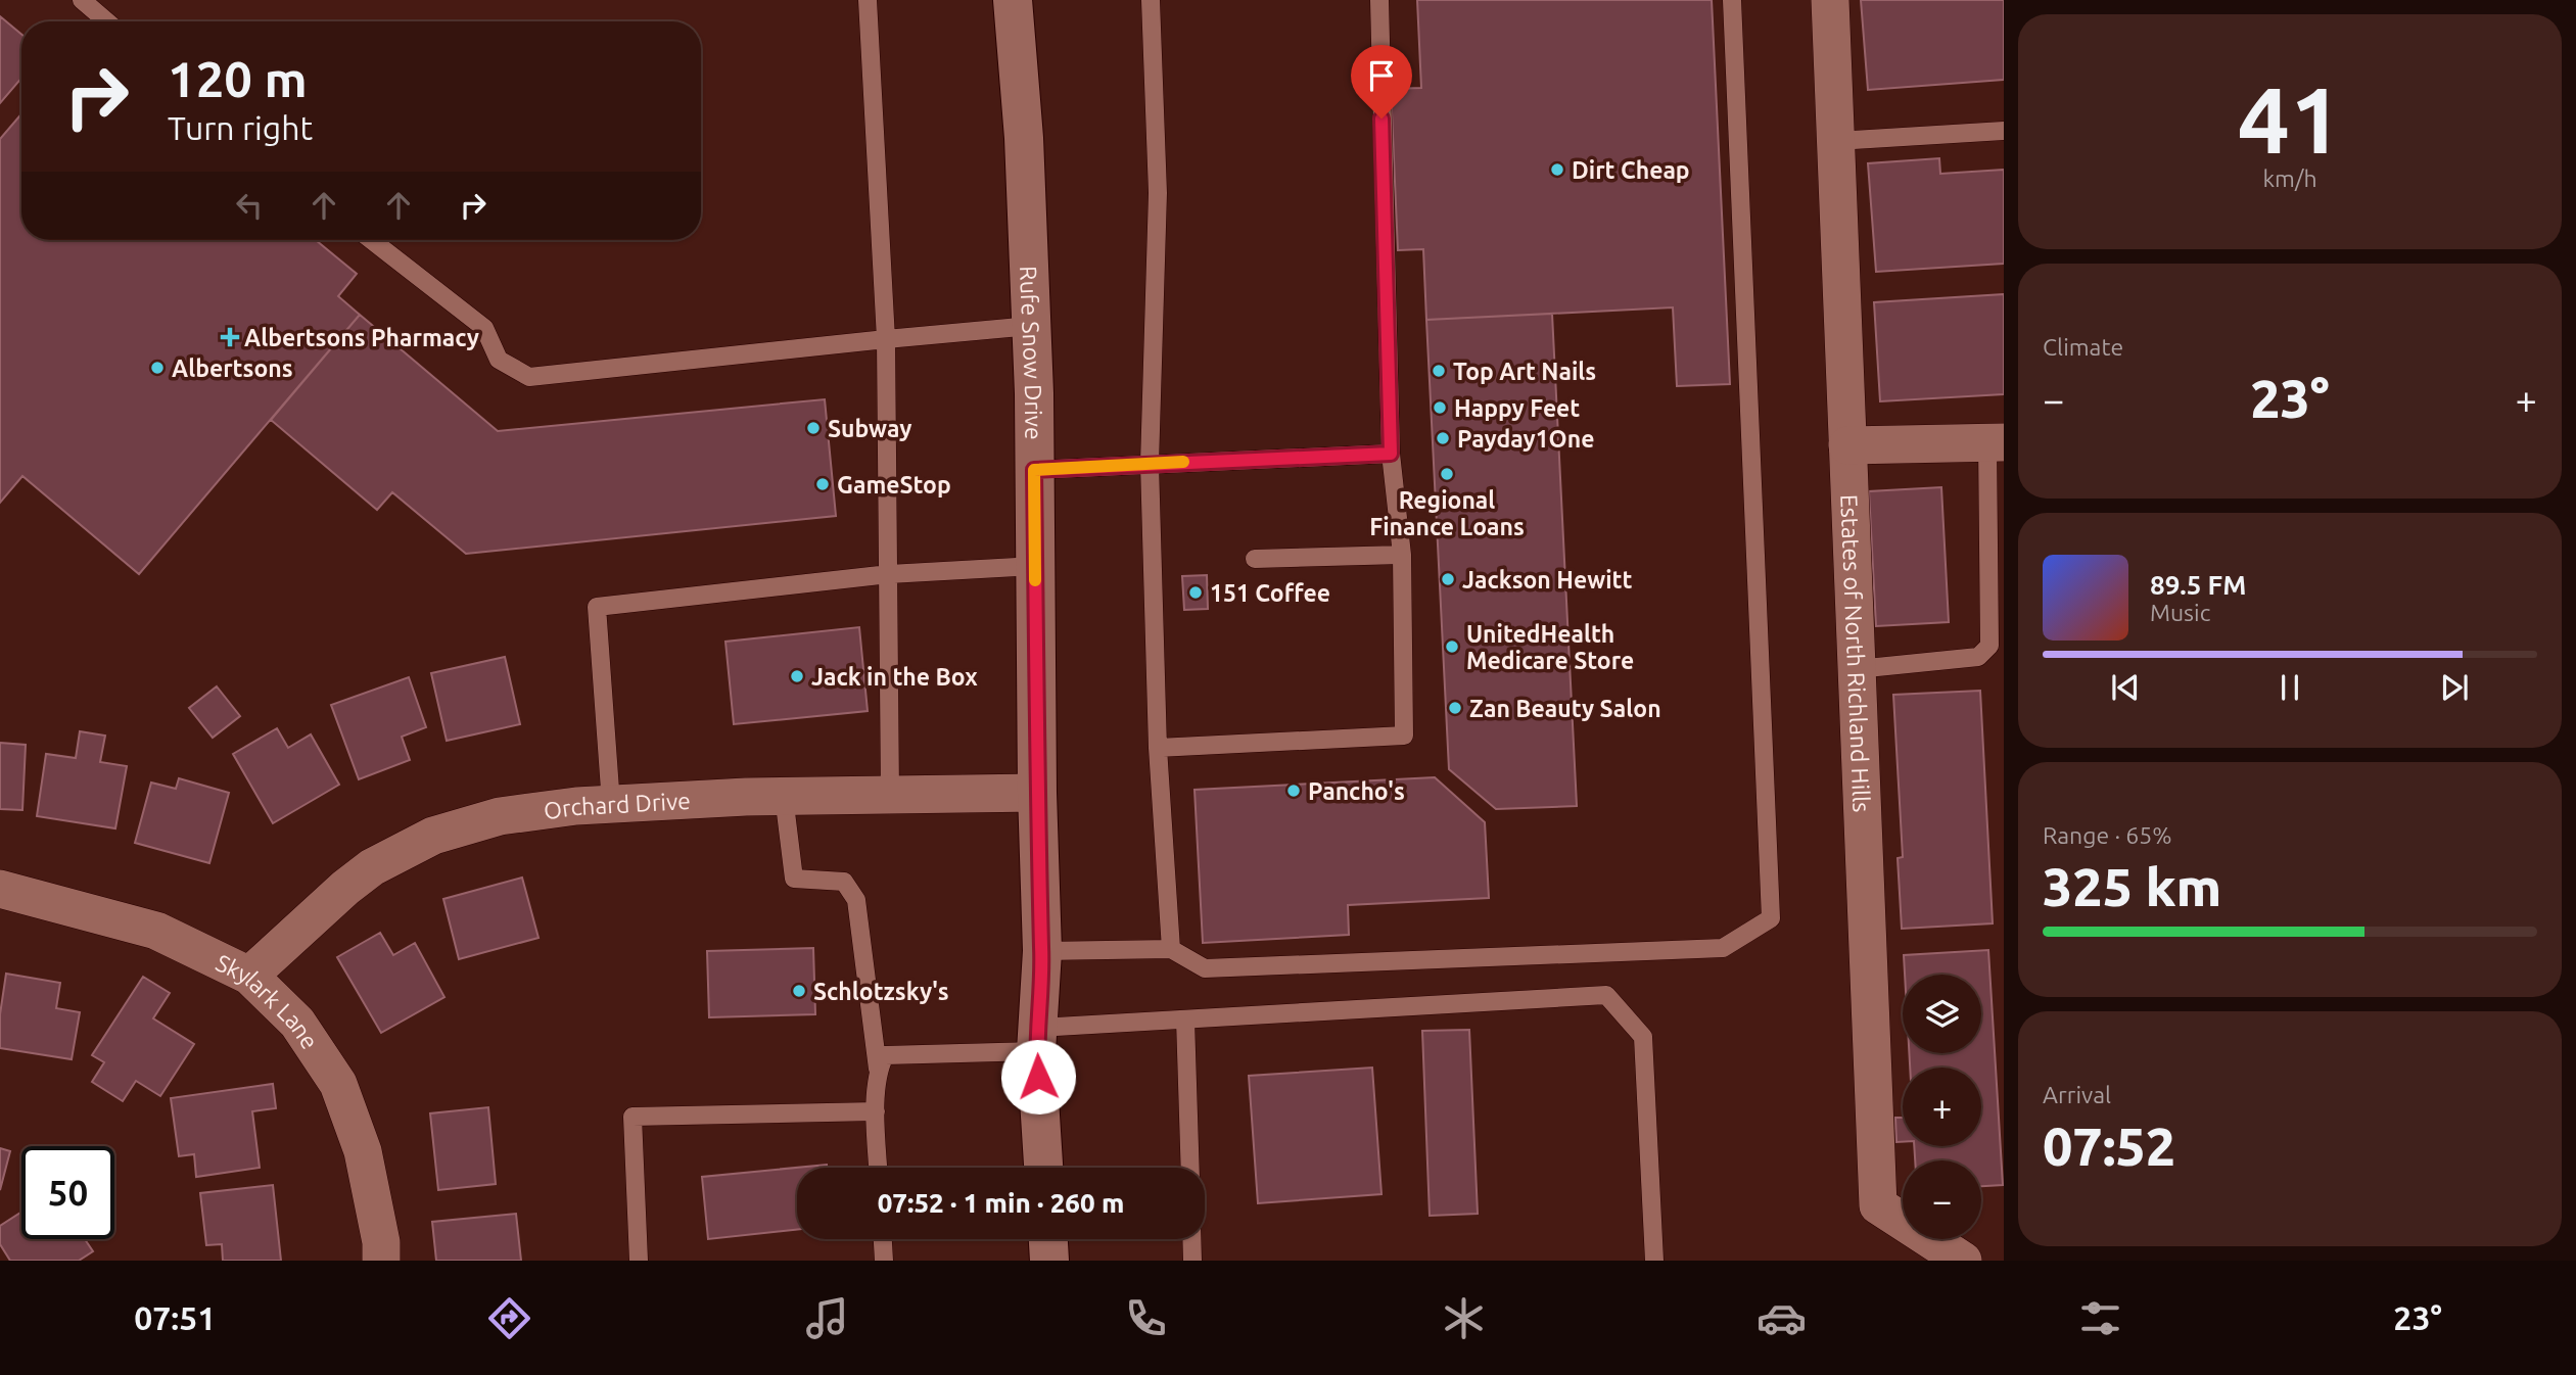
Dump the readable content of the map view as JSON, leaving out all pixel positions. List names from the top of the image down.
{
  "streets": {
    "main road": ["Rufe Snow Drive"],
    "street": ["Estates of North Richland Hills", "Orchard Drive", "Skylark Lane"]
  },
  "crossings": [
    ["Rufe Snow Drive", "Orchard Drive"],
    ["Orchard Drive", "Skylark Lane"]
  ],
  "places": {
    "other": [
      "Dirt Cheap",
      "Albertsons",
      "Top Art Nails",
      "Happy Feet",
      "Subway",
      "Payday1One",
      "Regional Finance Loans",
      "GameStop",
      "Jackson Hewitt",
      "151 Coffee",
      "UnitedHealth Medicare Store",
      "Jack in the Box",
      "Zan Beauty Salon",
      "Pancho's",
      "Schlotzsky's"
    ],
    "health": ["Albertsons Pharmacy"]
  },
  "page": {
    "tile": [
      ["41", "km/h"],
      "Climate",
      ["Range · 65%", "325 km"],
      ["Arrival", "07:52"]
    ],
    "turn": ["120 m", "Turn right"],
    "heat": ["−", "23°", "+"],
    "song": ["89.5 FM", "Music"],
    "map_buttons": ["+", "−"],
    "limit": "50",
    "trip": "07:52 · 1 min · 260 m",
    "tabs": ["07:51", "23°"]
  }
}
